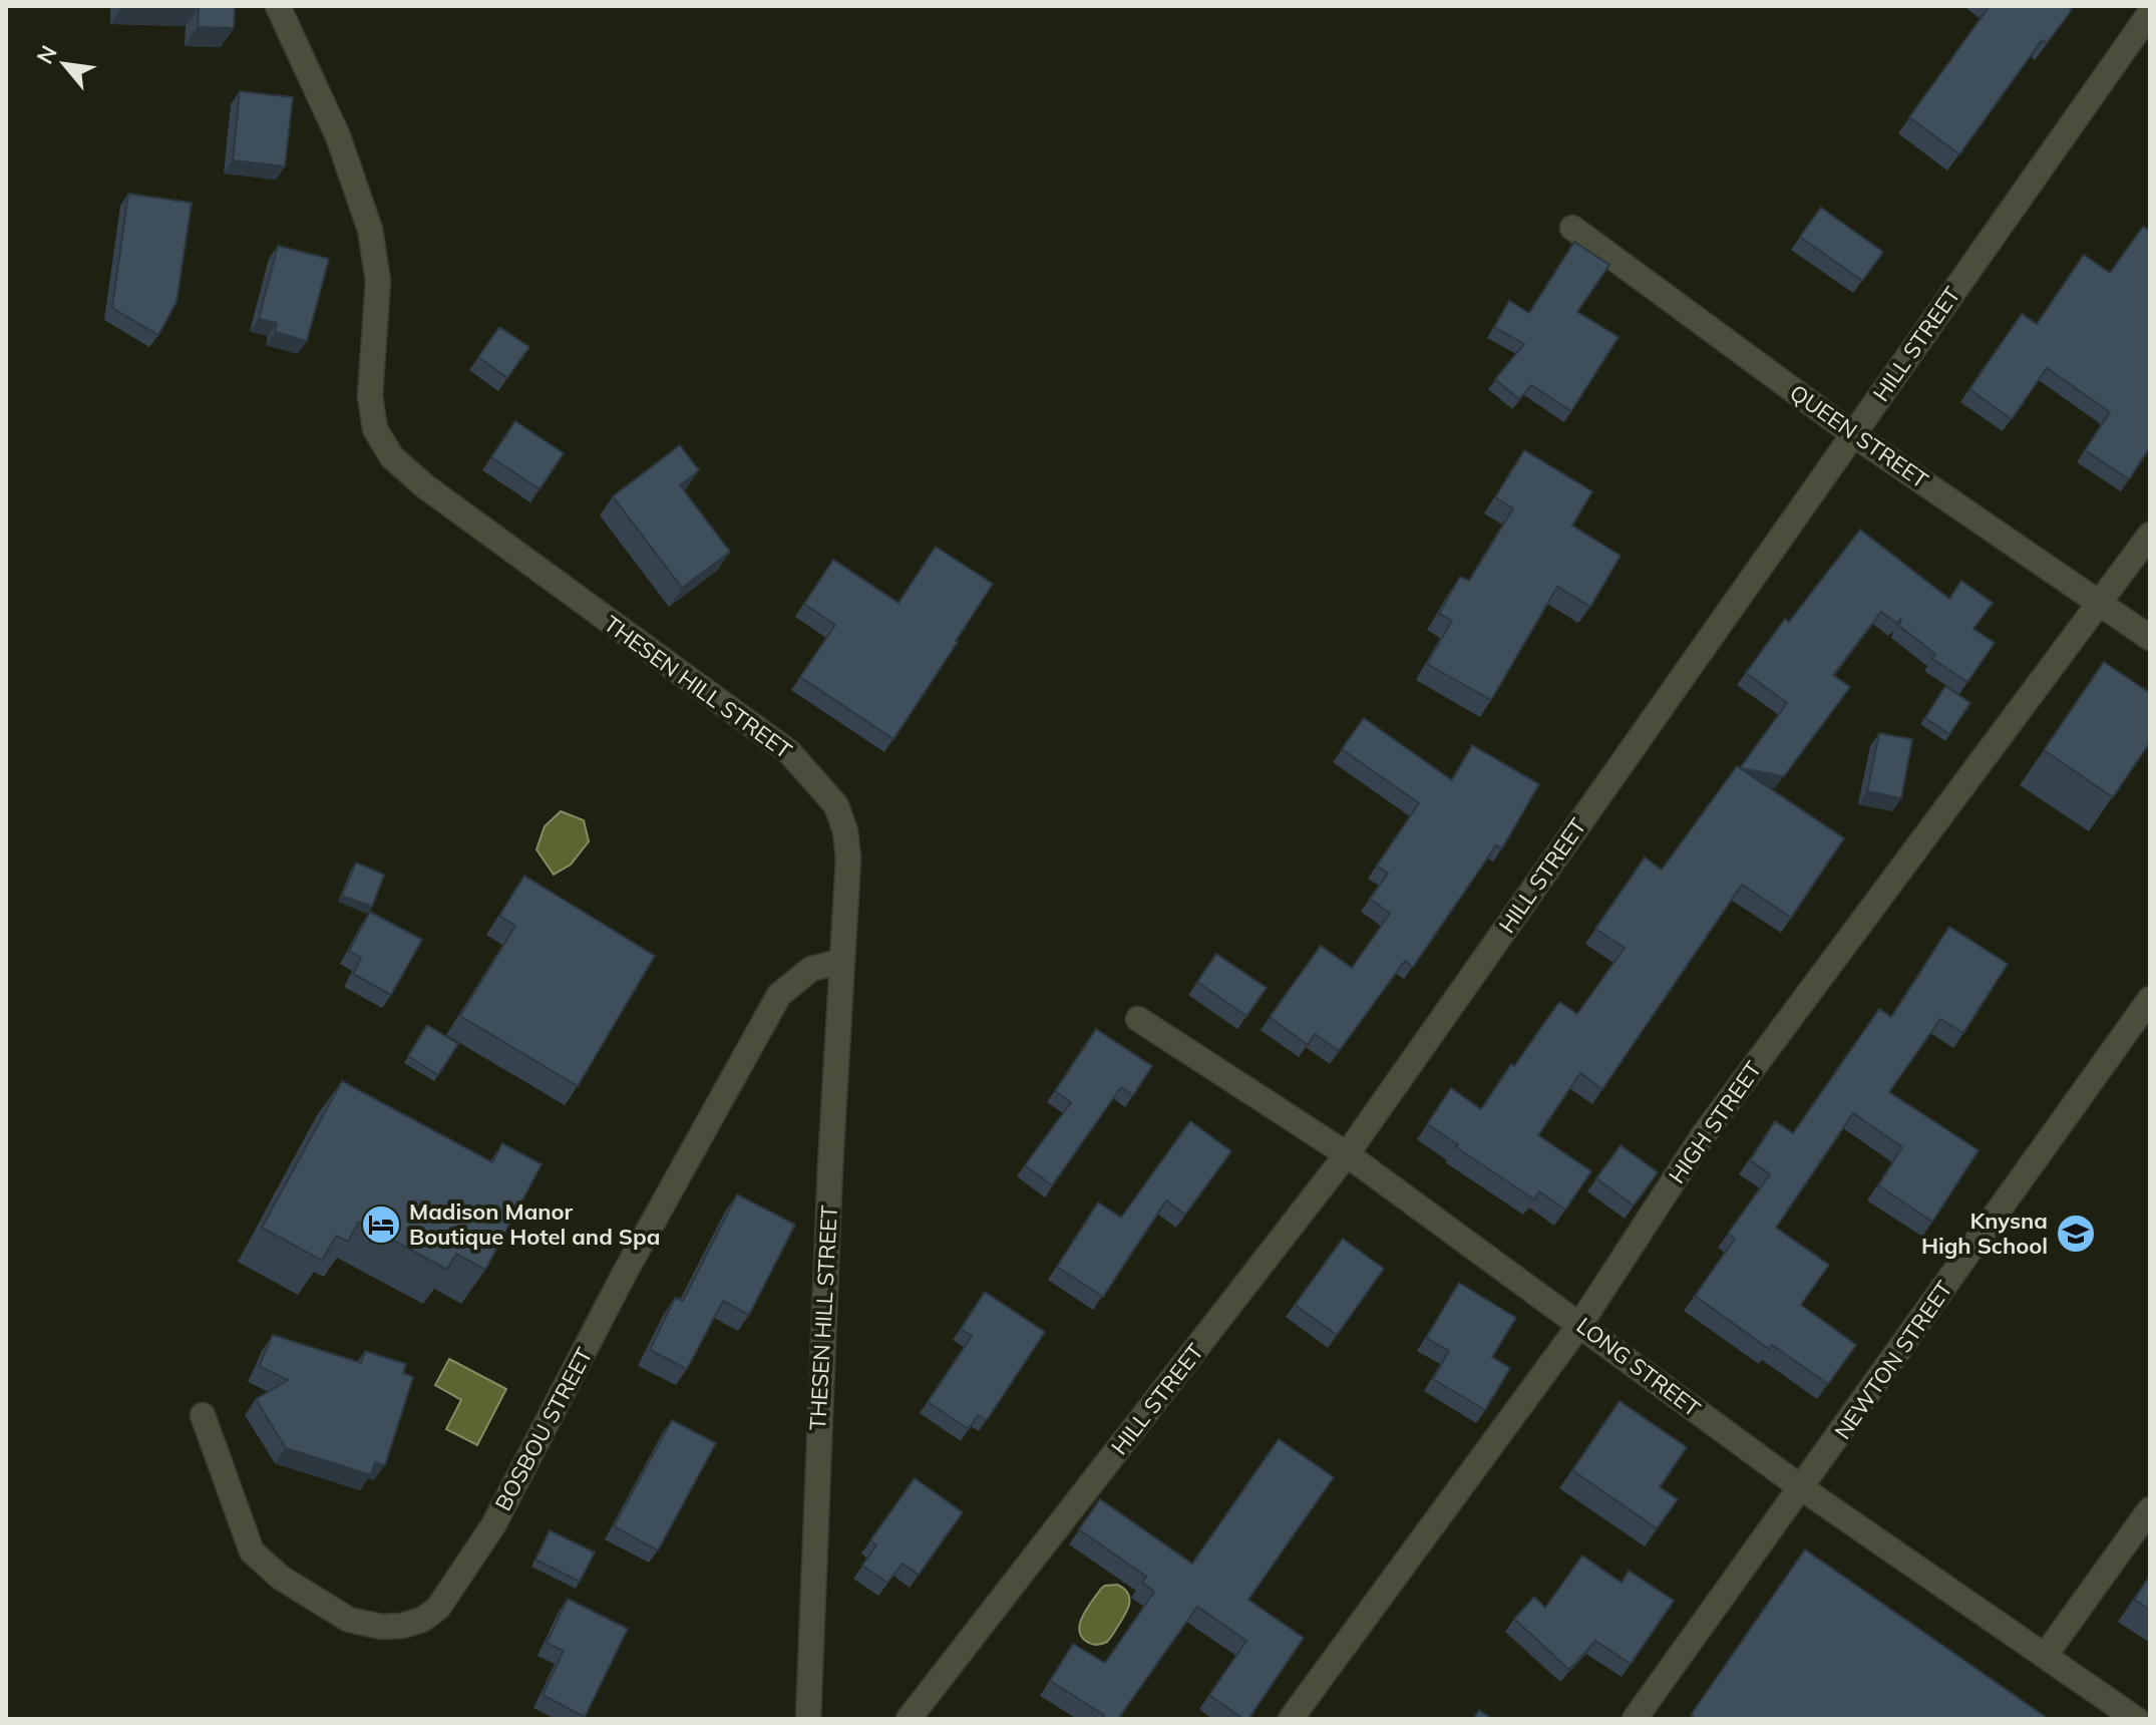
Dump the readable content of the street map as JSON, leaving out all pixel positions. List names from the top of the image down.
{
  "streets": {
    "street": [
      "HILL STREET",
      "QUEEN STREET",
      "THESEN HILL STREET",
      "HIGH STREET",
      "NEWTON STREET",
      "LONG STREET",
      "BOSBOU STREET"
    ]
  },
  "crossings": [
    ["HILL STREET", "QUEEN STREET"],
    ["HILL STREET", "LONG STREET"],
    ["QUEEN STREET", "HIGH STREET"],
    ["THESEN HILL STREET", "BOSBOU STREET"],
    ["HIGH STREET", "LONG STREET"],
    ["NEWTON STREET", "LONG STREET"]
  ],
  "places": {
    "hotel": ["Madison Manor Boutique Hotel and Spa"],
    "school or university": ["Knysna High School"]
  },
  "north": "top left"
}
